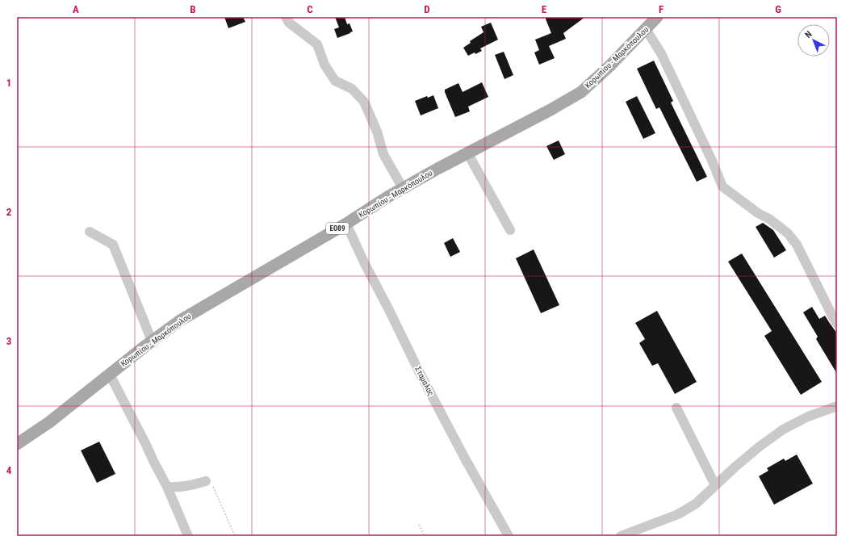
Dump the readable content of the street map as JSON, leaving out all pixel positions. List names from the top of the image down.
{
  "streets": {
    "main road": ["Κορωπίου - Μαρκόπουλου", "ΕΟ89"],
    "street": ["Σταμαλας"]
  },
  "crossings": [
    ["Κορωπίου - Μαρκόπουλου", "Σταμαλας"]
  ],
  "north": "top left",
  "grid": {
    "columns": [
      "A",
      "B",
      "C",
      "D",
      "E",
      "F",
      "G"
    ],
    "rows": [
      "1",
      "2",
      "3",
      "4"
    ]
  }
}
